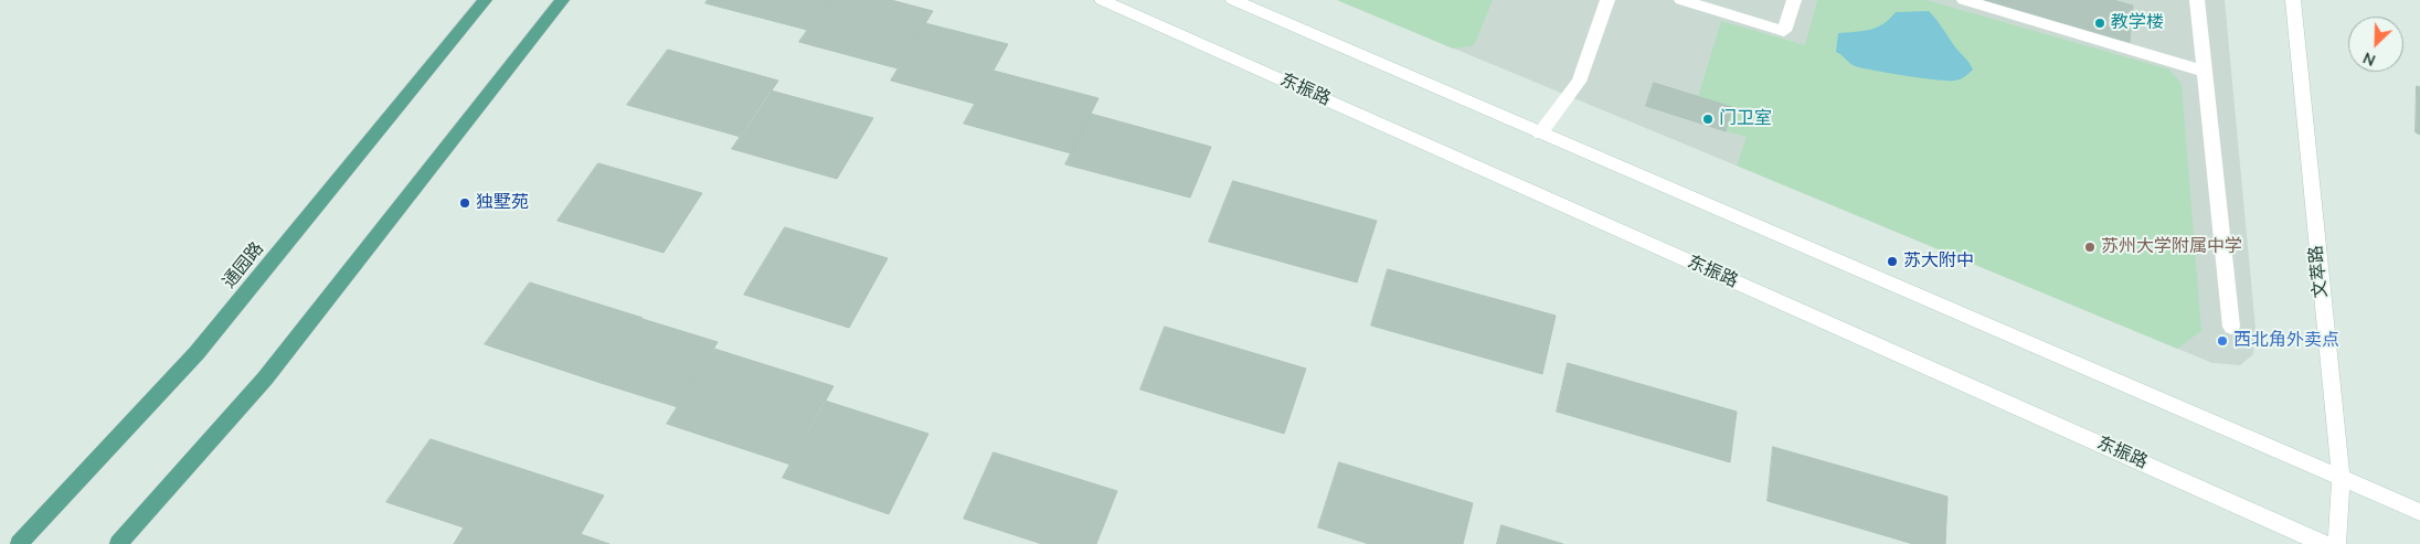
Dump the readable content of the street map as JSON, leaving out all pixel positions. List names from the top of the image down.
{
  "streets": {
    "main road": ["东振路", "通园路", "文萃路"]
  },
  "places": [
    "教学楼",
    "门卫室",
    "独墅苑",
    "苏州大学附属中学",
    "苏大附中",
    "西北角外卖点"
  ],
  "north": "bottom left"
}
